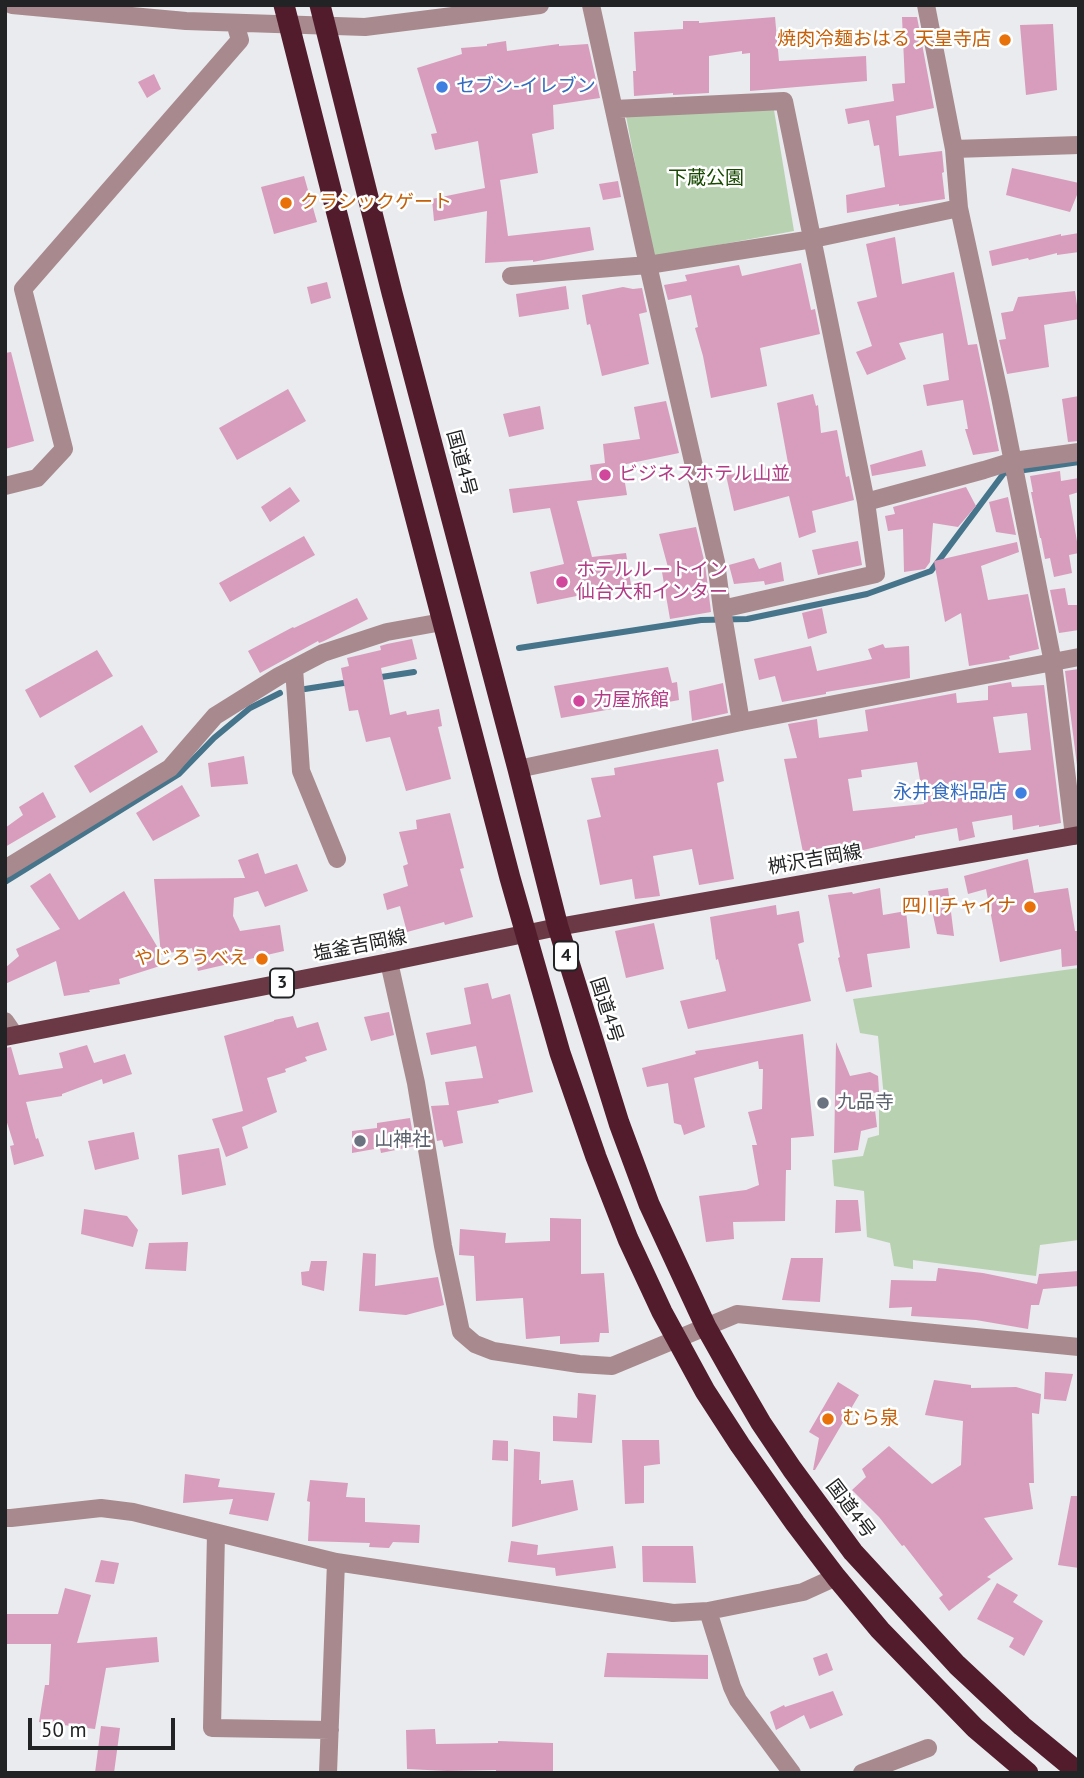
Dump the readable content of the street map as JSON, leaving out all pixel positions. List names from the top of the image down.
{
  "streets": {
    "highway": ["国道4号", "4"],
    "main road": ["桝沢吉岡線", "塩釜吉岡線", "3"]
  },
  "crossings": [
    ["国道4号", "桝沢吉岡線"],
    ["国道4号", "塩釜吉岡線"],
    ["桝沢吉岡線", "塩釜吉岡線"],
    ["塩釜吉岡線", "4"]
  ],
  "parks": ["下蔵公園"],
  "places": [
    "焼肉冷麺おはる 天皇寺店",
    "セブン-イレブン",
    "クラシックゲート",
    "ビジネスホテル山並",
    "ホテルルートイン 仙台大和インター",
    "力屋旅館",
    "永井食料品店",
    "四川チャイナ",
    "やじろうべえ",
    "九品寺",
    "山神社",
    "むら泉"
  ],
  "scale_bar": "50 m"
}
